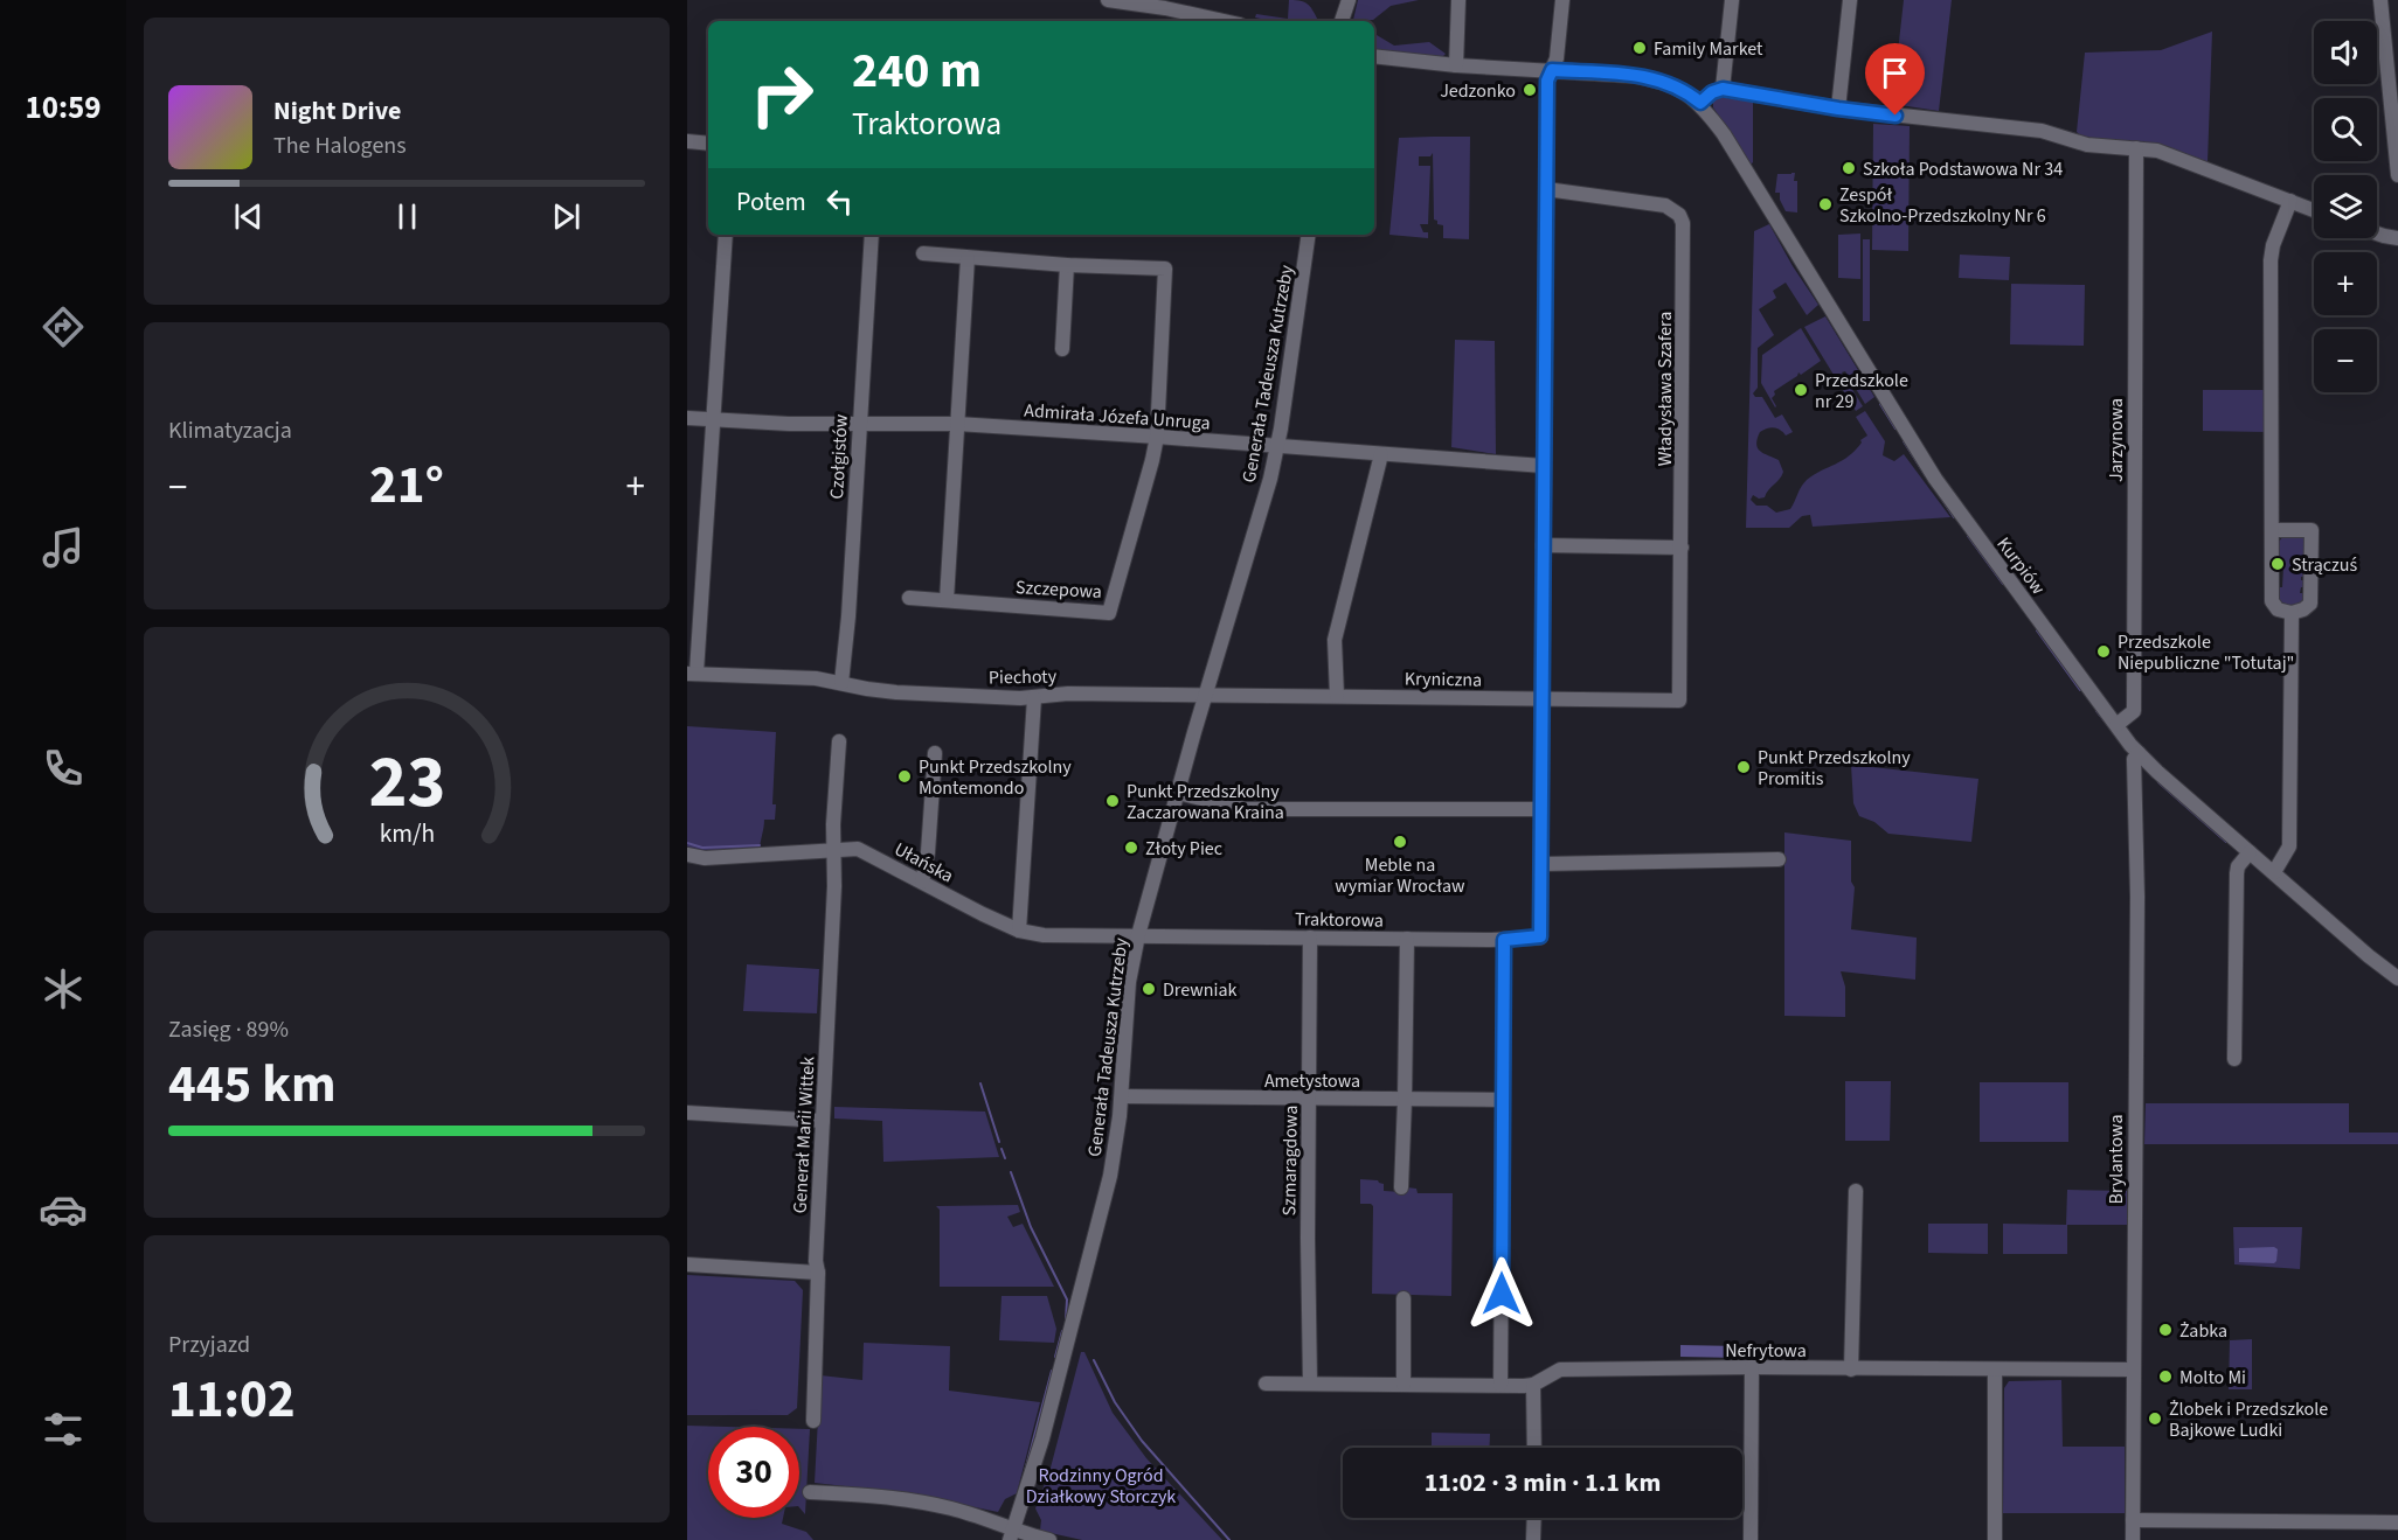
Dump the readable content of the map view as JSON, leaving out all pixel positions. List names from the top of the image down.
{
  "streets": {
    "street": [
      "Generała Tadeusza Kutrzeby",
      "Władysława Szafera",
      "Admirała Józefa Unruga",
      "Jarzynowa",
      "Czołgistów",
      "Kurpiów",
      "Szczepowa",
      "Piechoty",
      "Kryniczna",
      "Ułańska",
      "Traktorowa",
      "Ametystowa",
      "Generał Marii Wittek",
      "Brylantowa",
      "Szmaragdowa",
      "Nefrytowa"
    ]
  },
  "crossings": [
    ["Generała Tadeusza Kutrzeby", "Admirała Józefa Unruga"],
    ["Generała Tadeusza Kutrzeby", "Piechoty"],
    ["Generała Tadeusza Kutrzeby", "Kryniczna"],
    ["Generała Tadeusza Kutrzeby", "Ułańska"],
    ["Generała Tadeusza Kutrzeby", "Traktorowa"],
    ["Generała Tadeusza Kutrzeby", "Ametystowa"],
    ["Władysława Szafera", "Kryniczna"],
    ["Admirała Józefa Unruga", "Czołgistów"],
    ["Admirała Józefa Unruga", "Szczepowa"],
    ["Jarzynowa", "Kurpiów"],
    ["Czołgistów", "Piechoty"],
    ["Kurpiów", "Brylantowa"],
    ["Piechoty", "Kryniczna"],
    ["Ułańska", "Traktorowa"],
    ["Ułańska", "Generał Marii Wittek"],
    ["Traktorowa", "Szmaragdowa"],
    ["Ametystowa", "Szmaragdowa"],
    ["Brylantowa", "Nefrytowa"],
    ["Szmaragdowa", "Nefrytowa"]
  ],
  "parks": ["Rodzinny Ogród Działkowy Storczyk"],
  "places": [
    "Family Market",
    "Jedzonko",
    "Szkoła Podstawowa Nr 34",
    "Zespół Szkolno-Przedszkolny Nr 6",
    "Przedszkole nr 29",
    "Strączuś",
    "Przedszkole Niepubliczne \"Totutaj\"",
    "Punkt Przedszkolny Promitis",
    "Punkt Przedszkolny Montemondo",
    "Punkt Przedszkolny Zaczarowana Kraina",
    "Meble na wymiar Wrocław",
    "Złoty Piec",
    "Drewniak",
    "Żabka",
    "Molto Mi",
    "Żlobek i Przedszkole Bajkowe Ludki"
  ],
  "page": {
    "tabs": "10:59",
    "map_buttons": ["+", "−"],
    "turn": ["240 m", "Traktorowa"],
    "song": ["Night Drive", "The Halogens"],
    "then": "Potem",
    "tile": [
      "Klimatyzacja",
      ["Zasięg · 89%", "445 km"],
      ["Przyjazd", "11:02"]
    ],
    "heat": ["−", "21°", "+"],
    "limit": "30",
    "trip": "11:02 · 3 min · 1.1 km",
    "gauge": ["23", "km/h"]
  }
}
